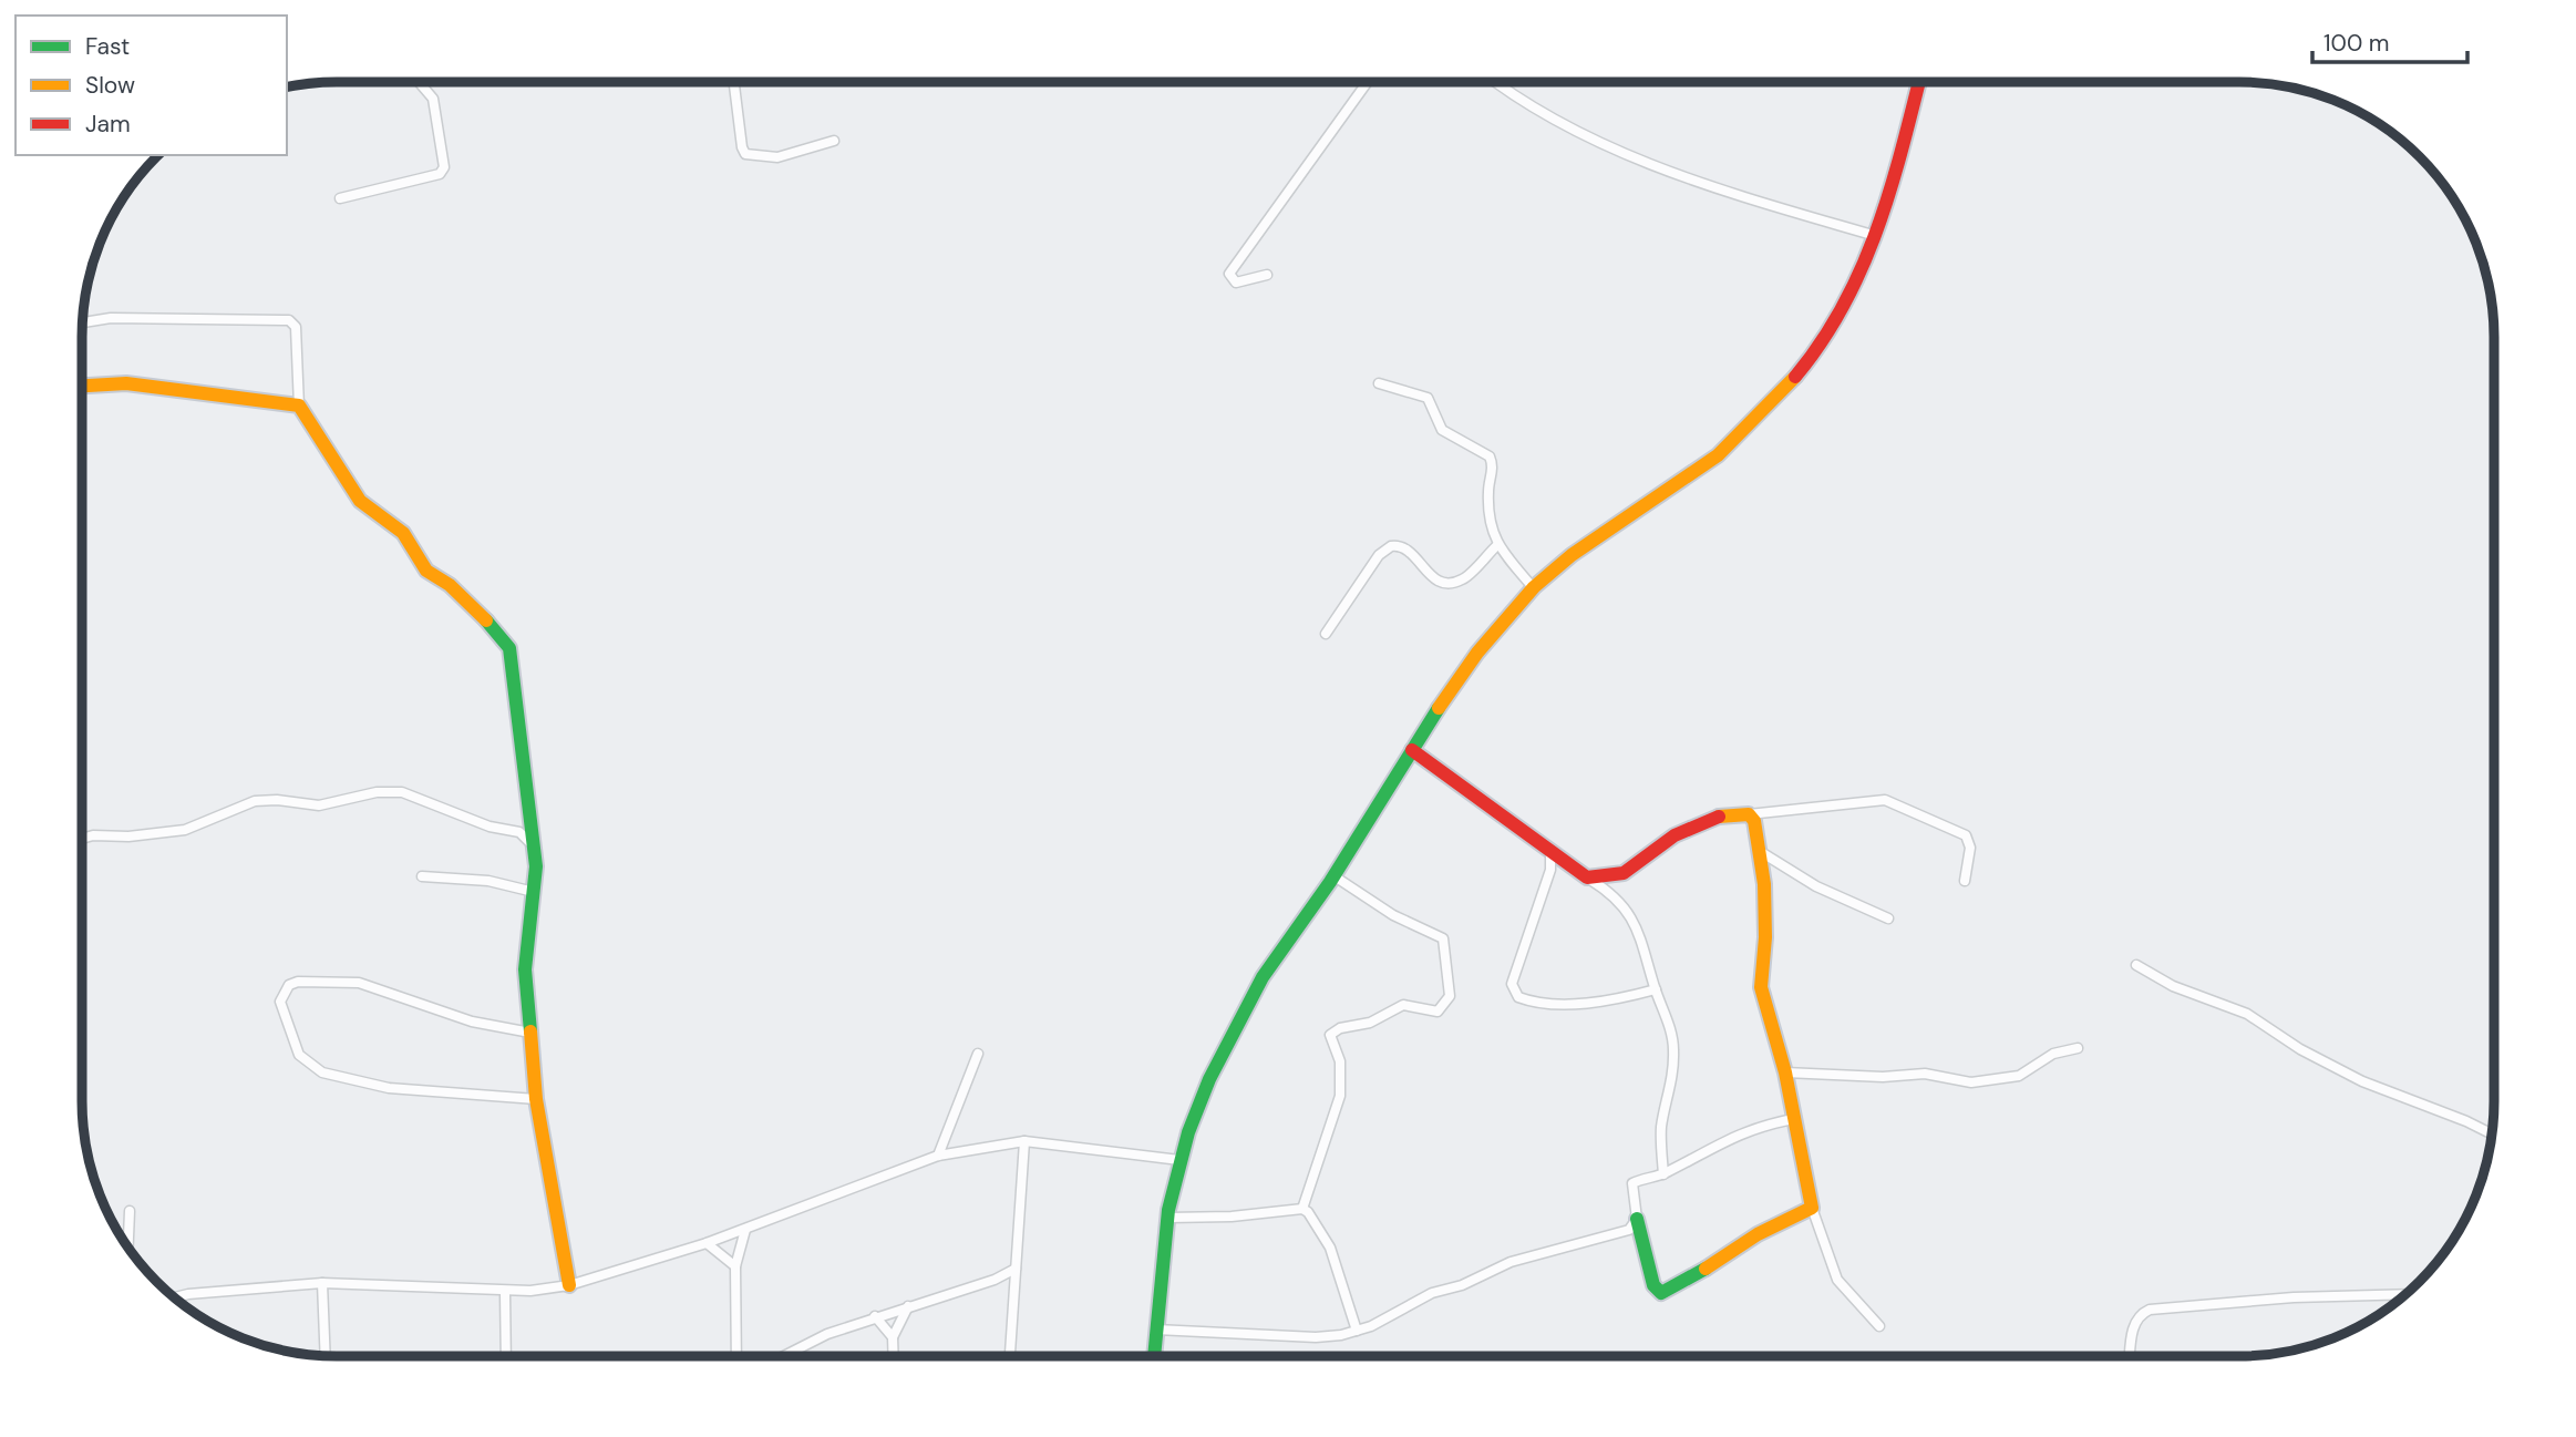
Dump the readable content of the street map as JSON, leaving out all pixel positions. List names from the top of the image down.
{
  "legend": ["Fast", "Slow", "Jam"],
  "scale_bar": "100 m"
}
